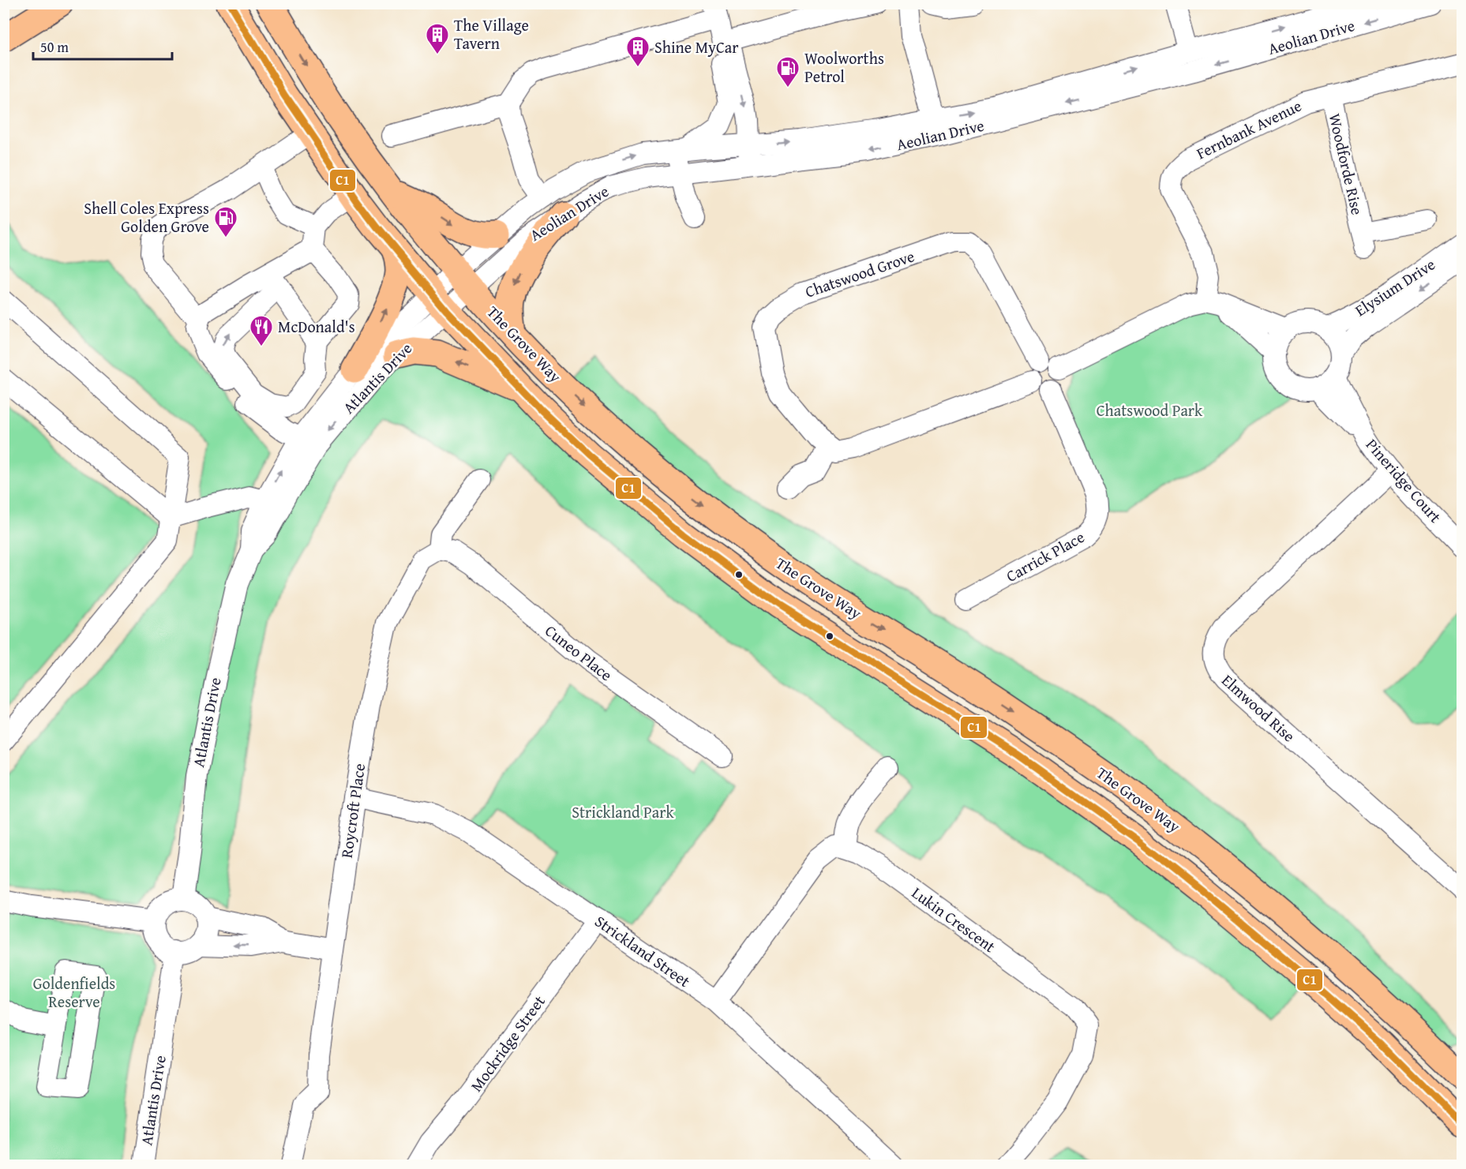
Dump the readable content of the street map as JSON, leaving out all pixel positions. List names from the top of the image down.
{
  "streets": {
    "main road": ["The Grove Way"],
    "street": [
      "Aeolian Drive",
      "Fernbank Avenue",
      "Woodforde Rise",
      "Chatswood Grove",
      "Elysium Drive",
      "Atlantis Drive",
      "Pineridge Court",
      "Carrick Place",
      "Cuneo Place",
      "Elmwood Rise",
      "Roycroft Place",
      "Lukin Crescent",
      "Strickland Street",
      "Mockridge Street"
    ]
  },
  "crossings": [
    ["Aeolian Drive", "The Grove Way"],
    ["Aeolian Drive", "Atlantis Drive"],
    ["Fernbank Avenue", "Woodforde Rise"],
    ["Chatswood Grove", "Carrick Place"],
    ["Elysium Drive", "Pineridge Court"],
    ["Pineridge Court", "Elmwood Rise"],
    ["Cuneo Place", "Roycroft Place"],
    ["Roycroft Place", "Strickland Street"],
    ["Strickland Street", "Mockridge Street"]
  ],
  "parks": ["Chatswood Park", "Strickland Park", "Goldenfields Reserve"],
  "places": {
    "building": ["The Village Tavern", "Shine MyCar"],
    "fuel station": ["Woolworths Petrol", "Shell Coles Express Golden Grove"],
    "restaurant": ["McDonald's"]
  },
  "lines": ["transit line C1"],
  "scale_bar": "50 m"
}
